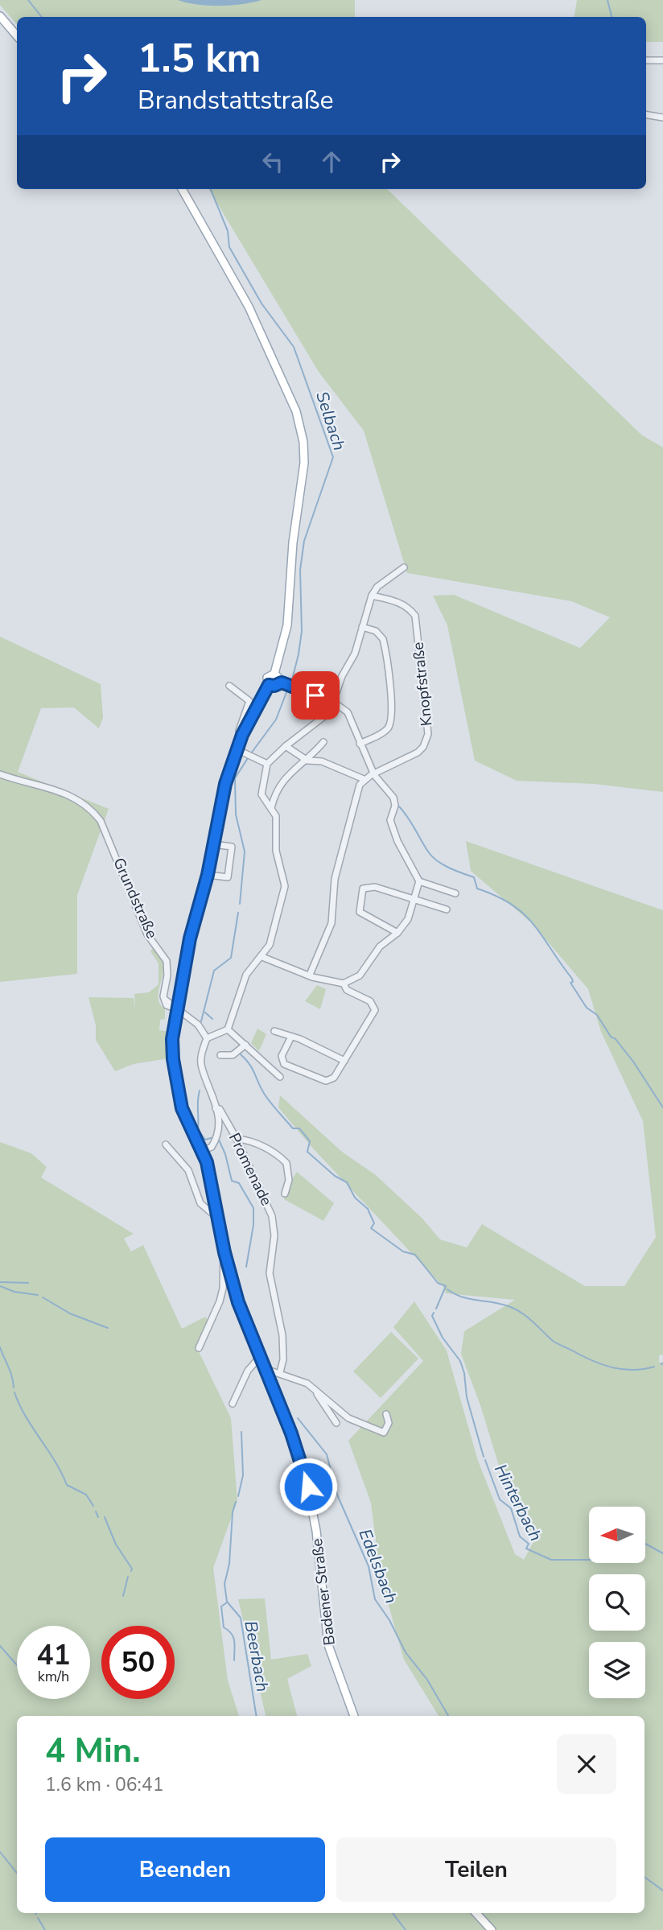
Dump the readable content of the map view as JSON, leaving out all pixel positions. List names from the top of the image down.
{
  "streets": {
    "main road": ["Badener Straße"],
    "street": ["Knopfstraße", "Grundstraße", "Promenade"]
  },
  "crossings": [
    ["Grundstraße", "Badener Straße"]
  ],
  "water": [
    "Selbach",
    "Hinterbach",
    "Edelsbach",
    "Beerbach"
  ],
  "north": "left",
  "page": {
    "turn": ["1.5 km", "Brandstattstraße"],
    "speed": "41 km/h",
    "limit": "50",
    "heading": ["4 Min.", "1.6 km · 06:41"],
    "buttons": ["Beenden", "Teilen"]
  }
}
